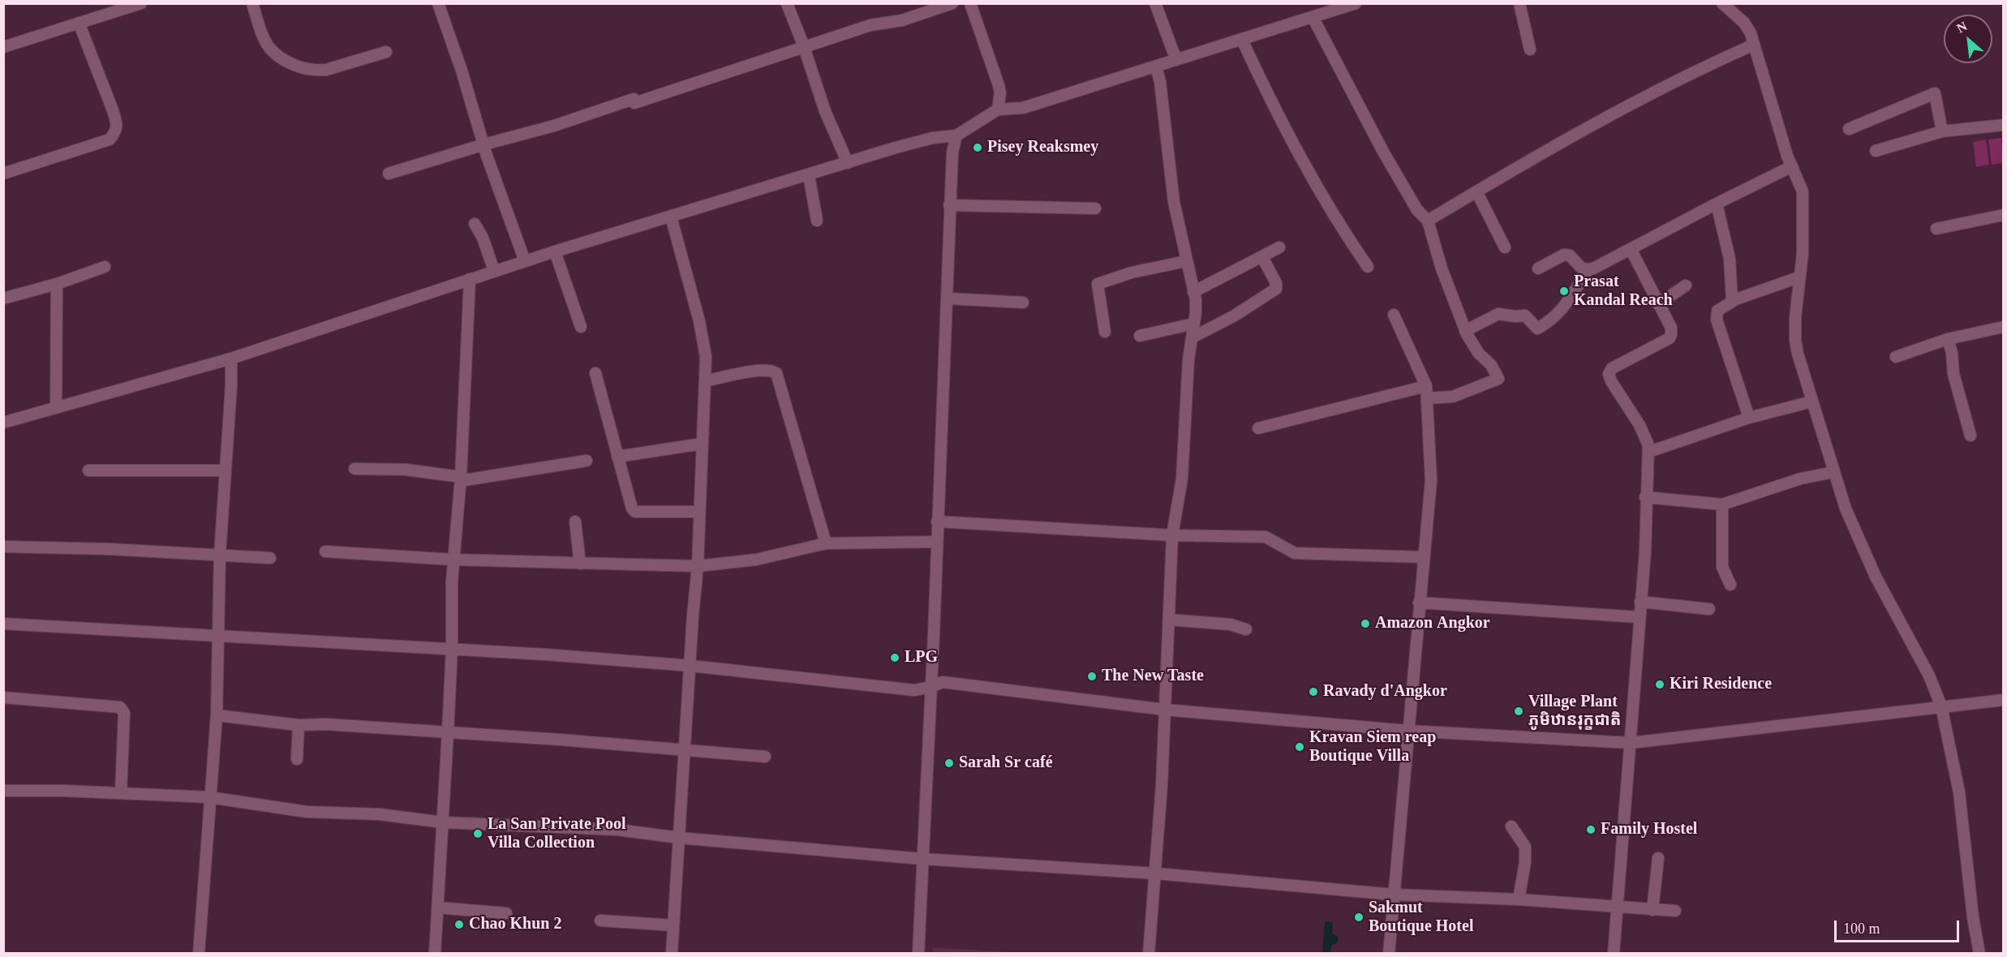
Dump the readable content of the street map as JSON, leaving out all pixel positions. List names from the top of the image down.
{
  "places": [
    "Pisey Reaksmey",
    "Prasat Kandal Reach",
    "Amazon Angkor",
    "LPG",
    "The New Taste",
    "Kiri Residence",
    "Ravady d'Angkor",
    "Village Plant ភូមិឋានរុក្ខជាតិ",
    "Kravan Siem reap Boutique Villa",
    "Sarah Sr café",
    "Family Hostel",
    "La San Private Pool Villa Collection",
    "Sakmut Boutique Hotel",
    "Chao Khun 2"
  ],
  "scale_bar": "100 m",
  "north": "top left"
}
